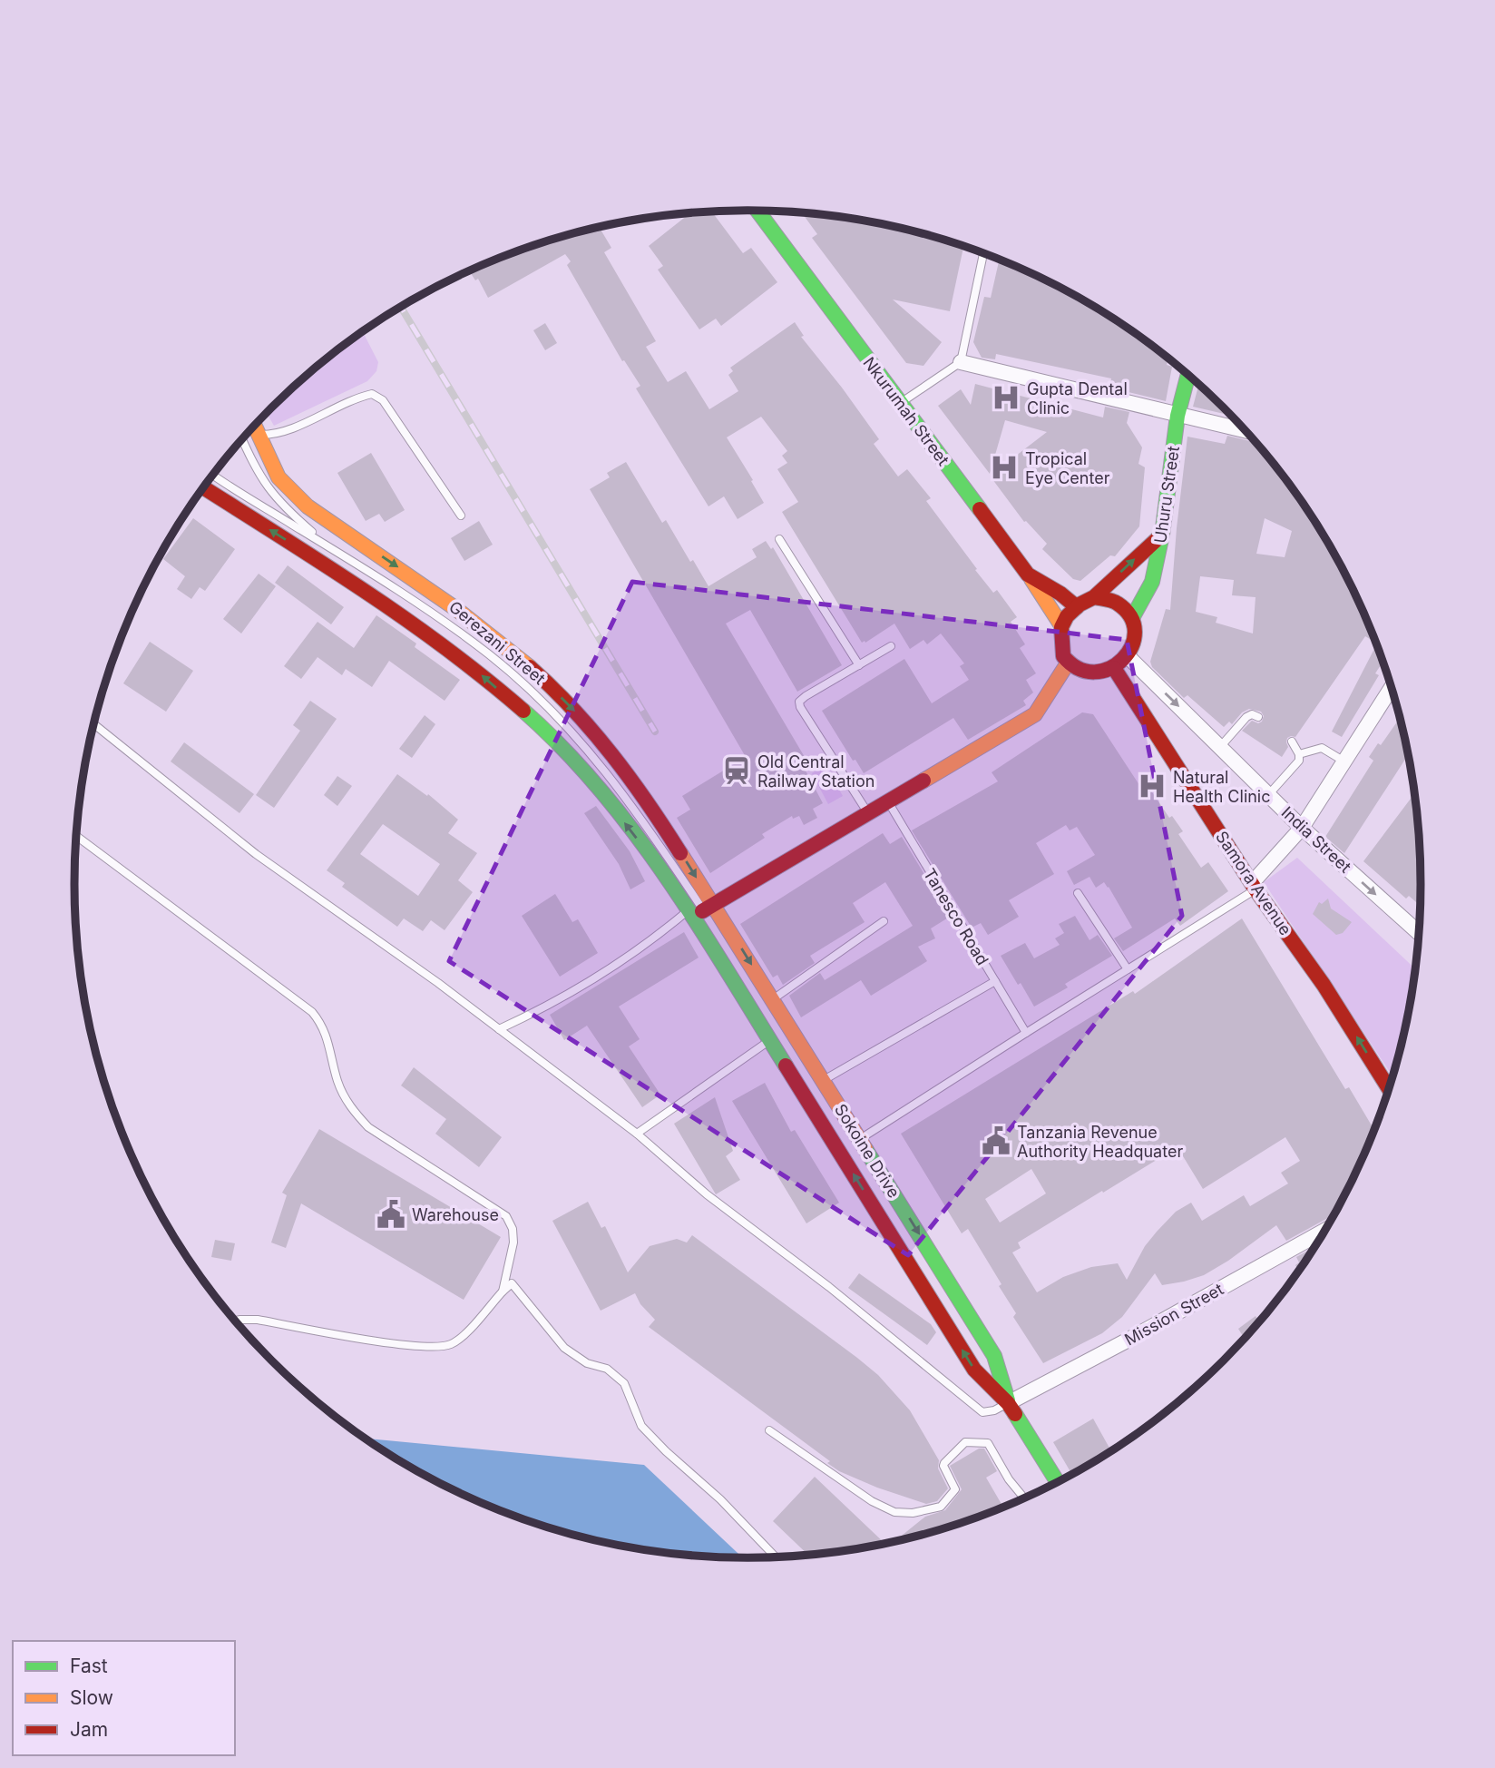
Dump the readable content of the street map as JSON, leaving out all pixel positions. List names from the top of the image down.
{
  "streets": {
    "main road": [
      "Nkurumah Street",
      "Uhuru Street",
      "Gerezani Street",
      "Samora Avenue",
      "Sokoine Drive"
    ],
    "street": ["India Street", "Mission Street"],
    "lane": ["Tanesco Road"]
  },
  "crossings": [
    ["Nkurumah Street", "Uhuru Street"],
    ["Nkurumah Street", "India Street"],
    ["Nkurumah Street", "Samora Avenue"],
    ["Uhuru Street", "India Street"],
    ["Uhuru Street", "Samora Avenue"],
    ["Gerezani Street", "Sokoine Drive"],
    ["India Street", "Samora Avenue"],
    ["Sokoine Drive", "Mission Street"]
  ],
  "one_way": ["India Street", "Samora Avenue"],
  "places": {
    "hospital": ["Gupta Dental Clinic", "Tropical Eye Center", "Natural Health Clinic"],
    "station": ["Old Central Railway Station"],
    "public building": ["Tanzania Revenue Authority Headquater", "Warehouse"]
  },
  "legend": ["Fast", "Slow", "Jam"]
}
